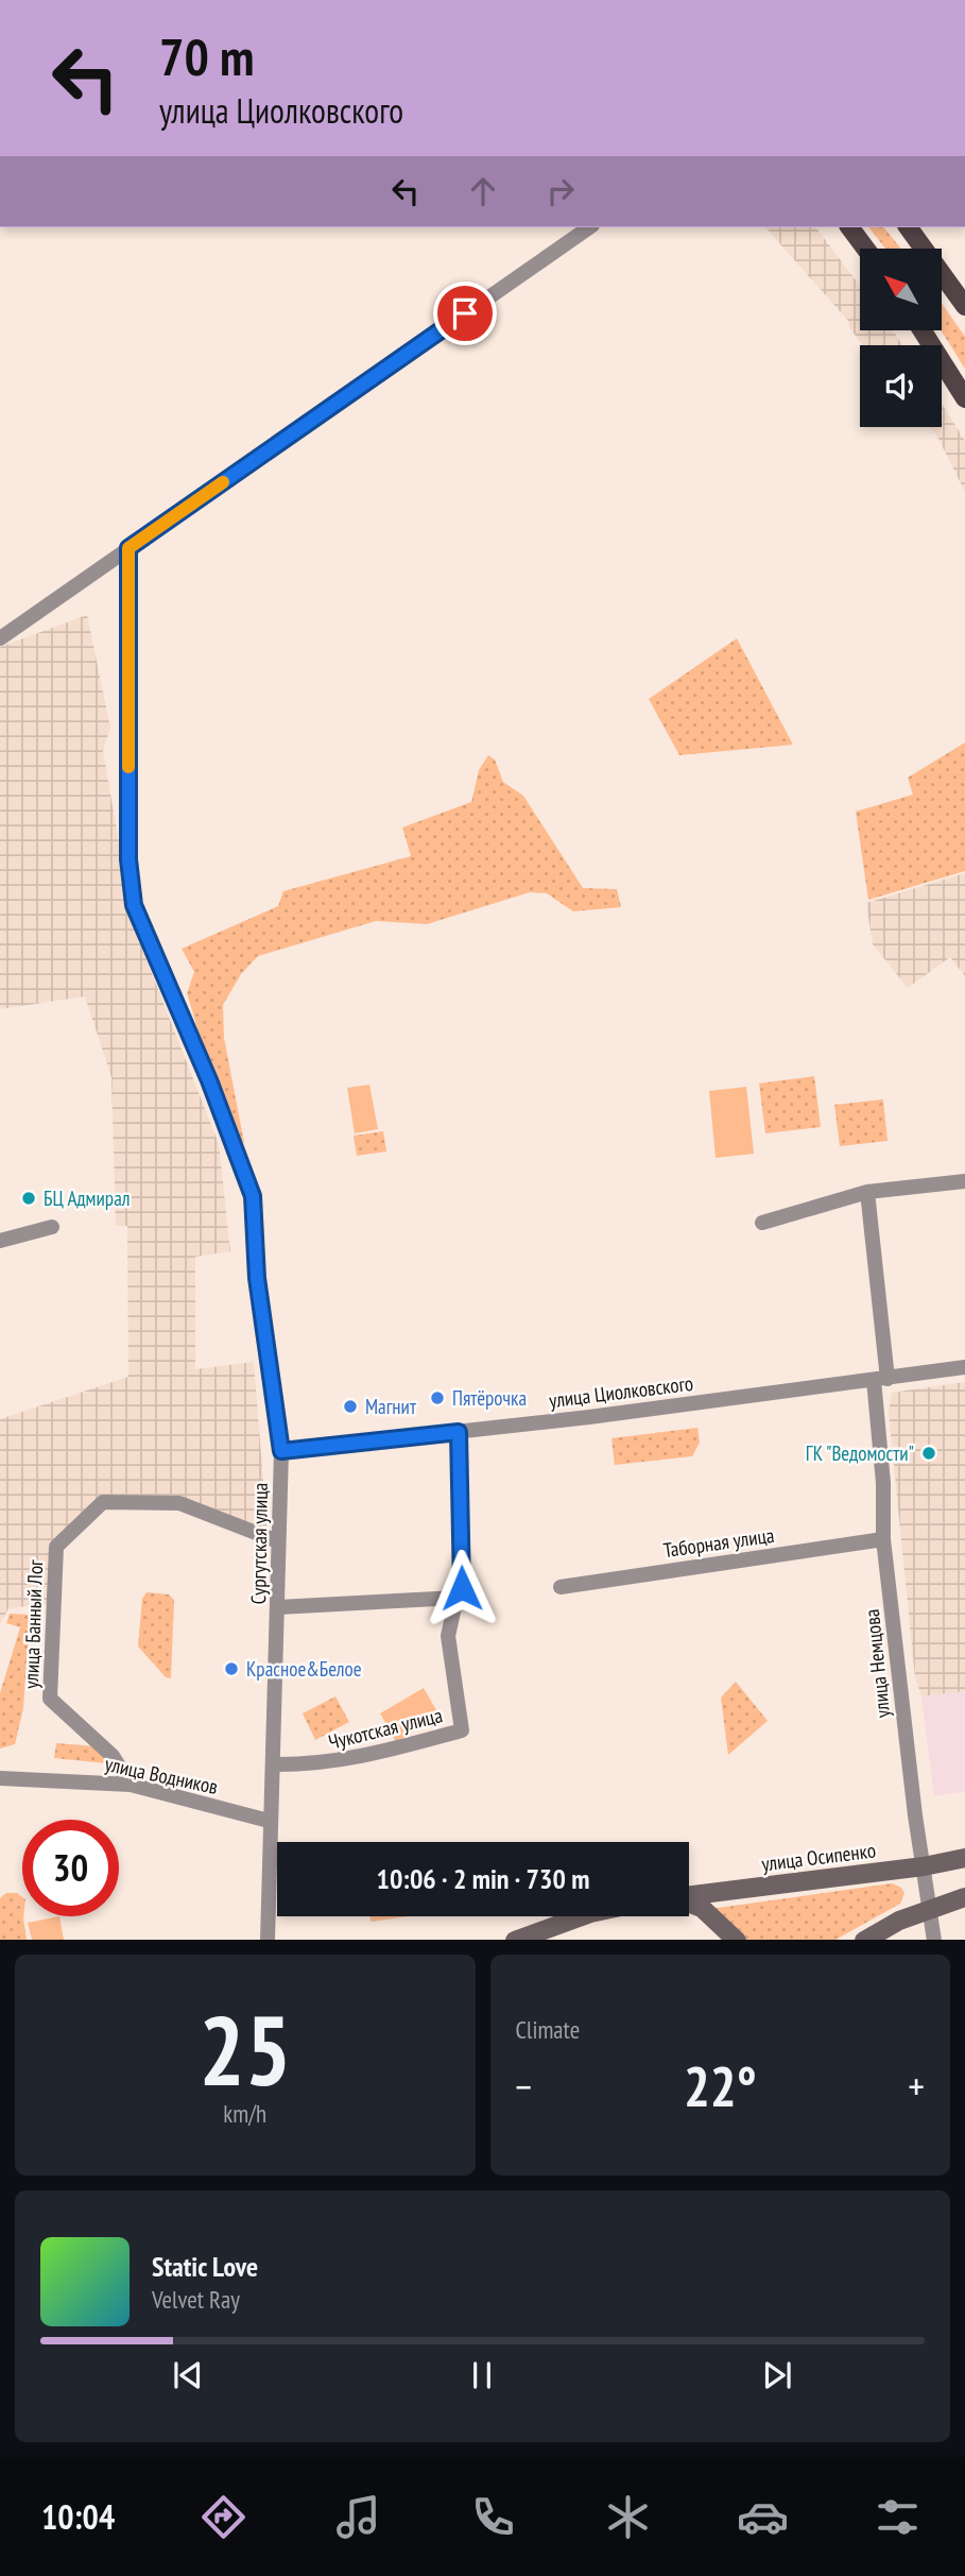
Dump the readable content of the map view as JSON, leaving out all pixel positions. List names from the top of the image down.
{
  "streets": {
    "main road": ["улица Осипенко"],
    "street": [
      "улица Циолковского",
      "Таборная улица",
      "Сургутская улица",
      "улица Банный Лог",
      "улица Немцова",
      "Чукотская улица",
      "улица Водников"
    ]
  },
  "crossings": [
    ["улица Циолковского", "Сургутская улица"],
    ["улица Циолковского", "улица Немцова"],
    ["улица Циолковского", "Чукотская улица"],
    ["Таборная улица", "улица Немцова"],
    ["Сургутская улица", "улица Банный Лог"],
    ["Сургутская улица", "Чукотская улица"],
    ["Сургутская улица", "улица Водников"],
    ["улица Банный Лог", "улица Водников"],
    ["улица Немцова", "улица Осипенко"]
  ],
  "places": [
    "БЦ Адмирал",
    "Пятёрочка",
    "Магнит",
    "ГК \"Ведомости\"",
    "Красное&Белое"
  ],
  "north": "top left",
  "page": {
    "turn": ["70 m", "улица Циолковского"],
    "limit": "30",
    "trip": "10:06 · 2 min · 730 m",
    "tile": [
      ["25", "km/h"],
      "Climate"
    ],
    "heat": ["−", "22°", "+"],
    "song": ["Static Love", "Velvet Ray"],
    "tabs": "10:04"
  }
}
